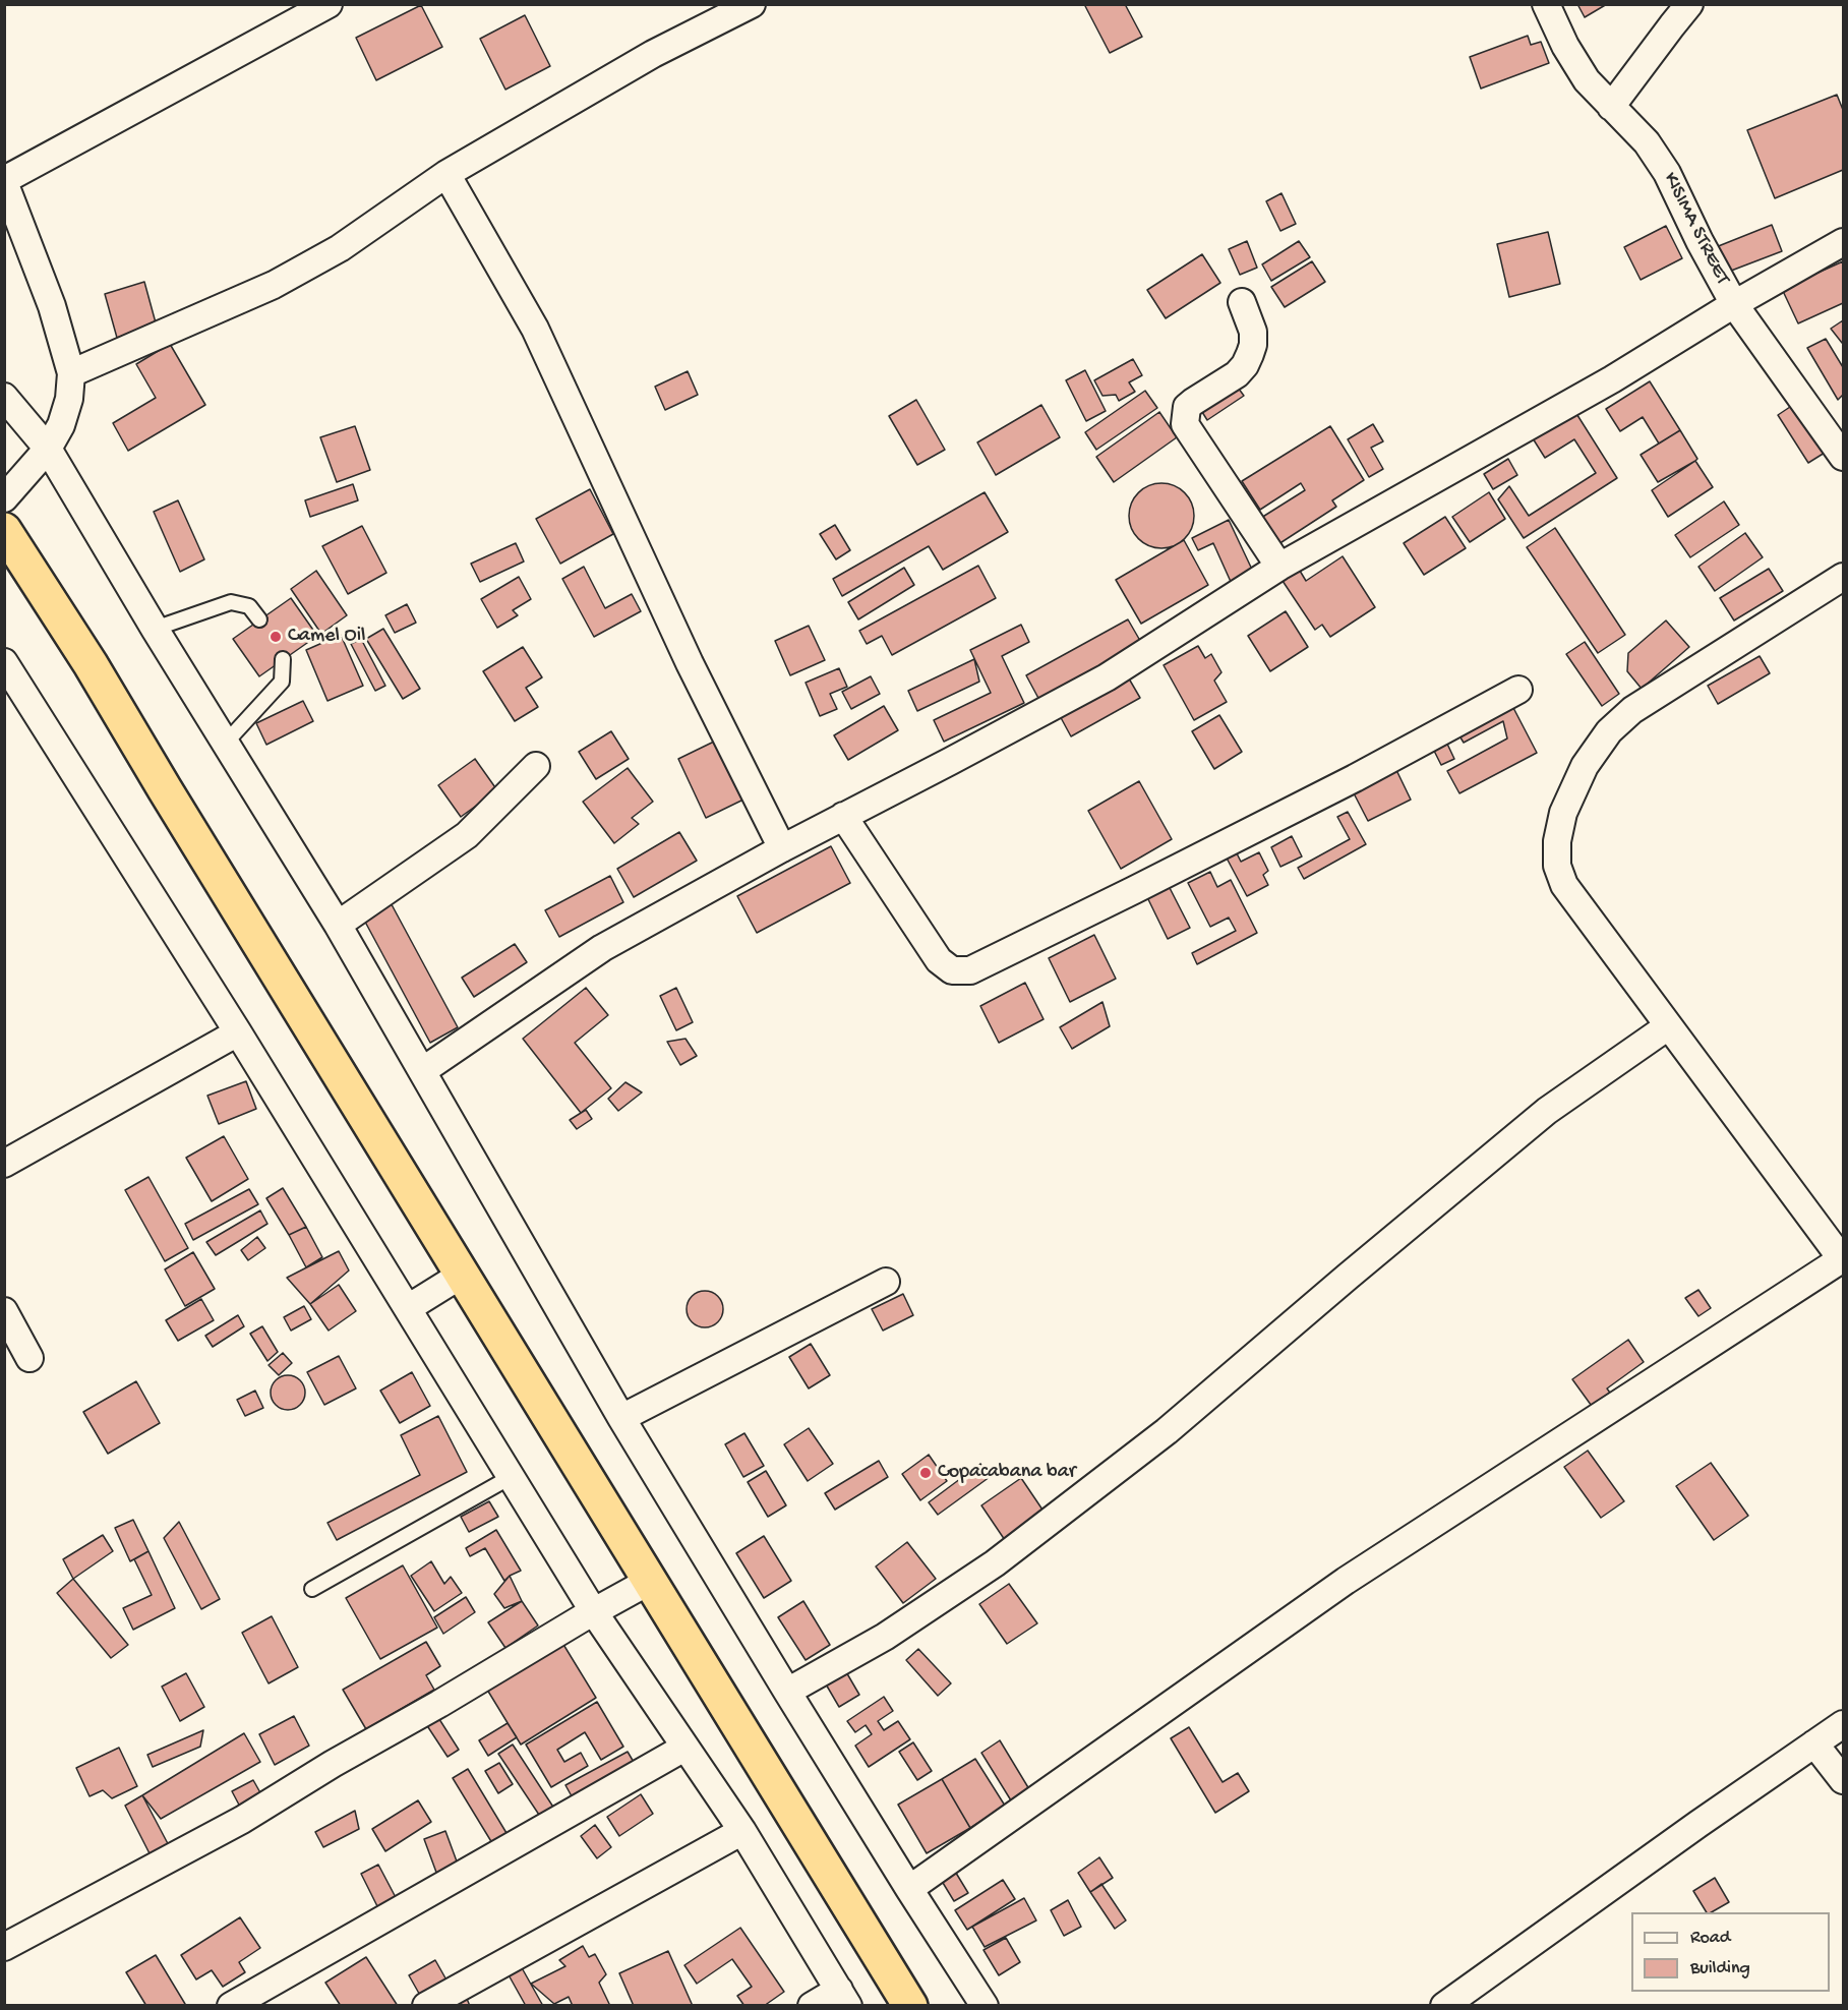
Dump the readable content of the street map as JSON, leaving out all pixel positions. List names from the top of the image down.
{
  "streets": {
    "street": ["KISIMA STREET"]
  },
  "places": ["Camel Oil", "Copacabana bar"],
  "legend": ["Road", "Building"]
}
